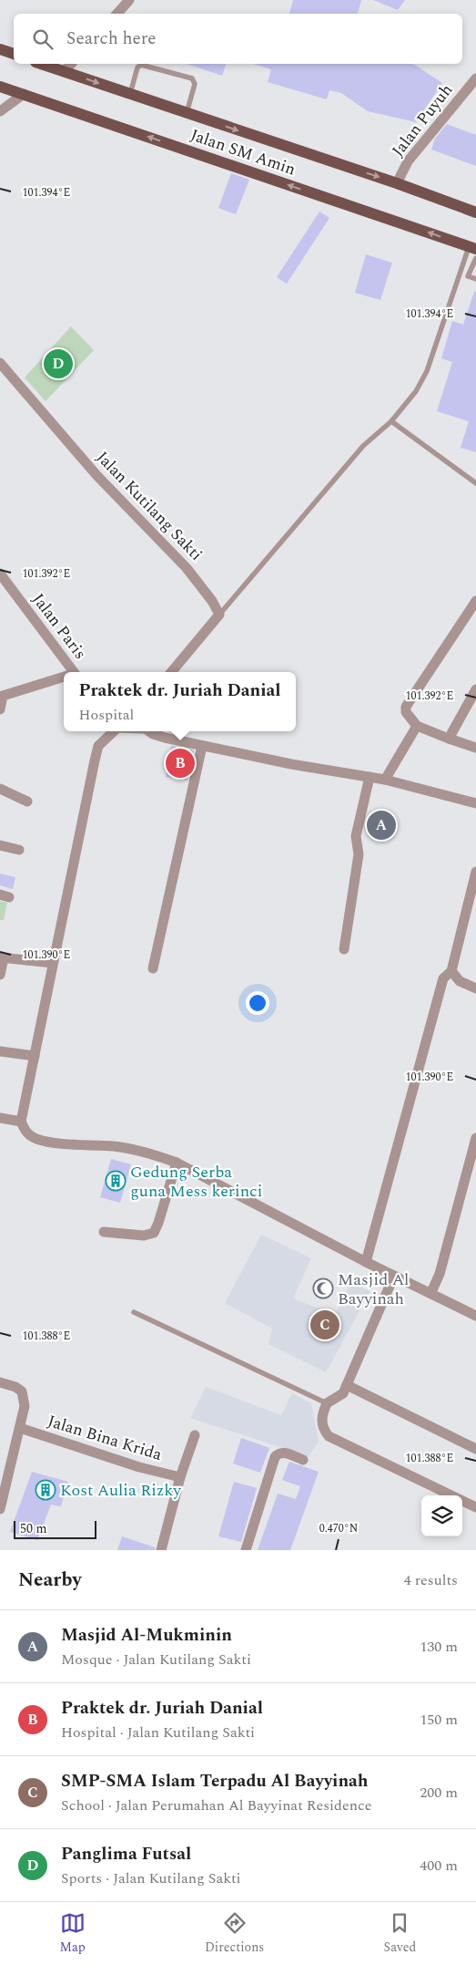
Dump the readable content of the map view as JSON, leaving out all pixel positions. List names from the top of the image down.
{
  "streets": {
    "main road": ["Jalan SM Amin"],
    "street": [
      "Jalan Puyuh",
      "Jalan Kutilang Sakti",
      "Jalan Paris",
      "Jalan Bina Krida"
    ]
  },
  "crossings": [
    ["Jalan Puyuh", "Jalan SM Amin"]
  ],
  "places": {
    "building": ["Gedung Serba guna Mess kerinci", "Kost Aulia Rizky"],
    "mosque": ["Masjid Al Bayyinah"]
  },
  "scale_bar": "50 m",
  "page": {
    "search": "Search here",
    "pins": [
      "D",
      "B",
      "A",
      "C"
    ],
    "popup": ["Praktek dr. Juriah Danial", "Hospital"],
    "scale": "50 m",
    "heading": ["Nearby", "4 results"],
    "list": [
      {
        "mark": "A",
        "name": "Masjid Al-Mukminin",
        "note": "Mosque · Jalan Kutilang Sakti",
        "value": "130 m"
      },
      {
        "mark": "B",
        "name": "Praktek dr. Juriah Danial",
        "note": "Hospital · Jalan Kutilang Sakti",
        "value": "150 m"
      },
      {
        "mark": "C",
        "name": "SMP-SMA Islam Terpadu Al Bayyinah",
        "note": "School · Jalan Perumahan Al Bayyinat Residence",
        "value": "200 m"
      },
      {
        "mark": "D",
        "name": "Panglima Futsal",
        "note": "Sports · Jalan Kutilang Sakti",
        "value": "400 m"
      }
    ],
    "nav": ["Map", "Directions", "Saved"]
  },
  "coordinates": [
    "101.394°E",
    "101.392°E",
    "101.390°E",
    "101.388°E",
    "0.470°N"
  ]
}
